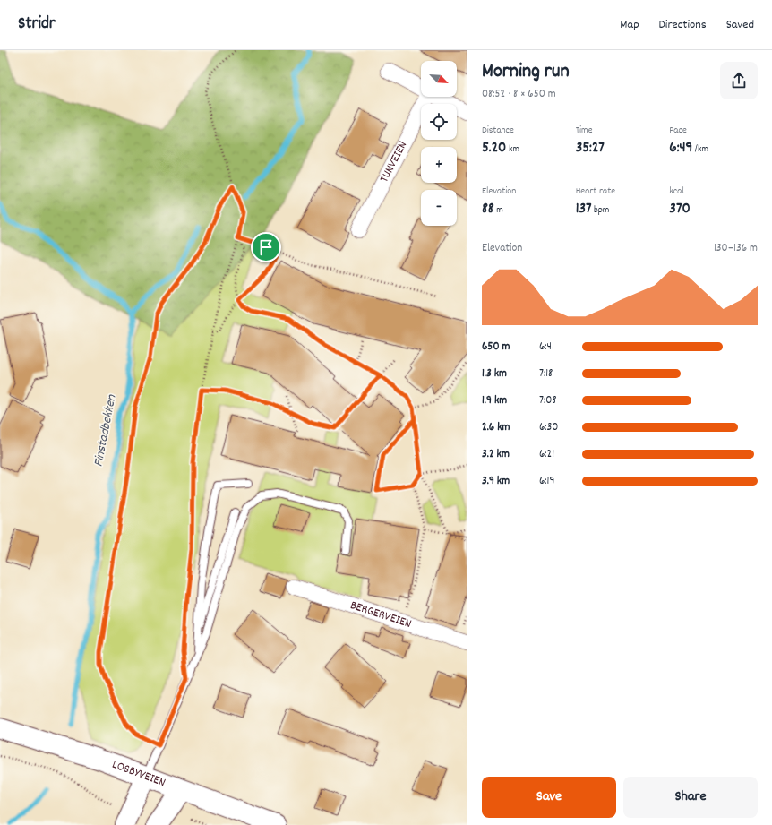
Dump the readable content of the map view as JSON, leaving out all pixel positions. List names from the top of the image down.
{
  "streets": {
    "main road": ["LOSBYVEIEN"],
    "street": ["TUNVEIEN", "BERGERVEIEN"]
  },
  "water": ["Finstadbekken"],
  "north": "bottom right",
  "page": {
    "header": "Stridr",
    "nav": ["Map", "Directions", "Saved"],
    "heading": ["Morning run", "08:52 · 8 × 650 m"],
    "map_buttons": ["+", "−"],
    "stats": [
      ["Distance", "5.20 km"],
      ["Time", "35:27"],
      ["Pace", "6:49 /km"],
      ["Elevation", "88 m"],
      ["Heart rate", "137 bpm"],
      ["kcal", "370"]
    ],
    "chart": ["Elevation", "130–136 m"],
    "list": [
      {
        "name": "650 m",
        "note": "6:41"
      },
      {
        "name": "1.3 km",
        "note": "7:18"
      },
      {
        "name": "1.9 km",
        "note": "7:08"
      },
      {
        "name": "2.6 km",
        "note": "6:30"
      },
      {
        "name": "3.2 km",
        "note": "6:21"
      },
      {
        "name": "3.9 km",
        "note": "6:19"
      }
    ],
    "buttons": ["Save", "Share"]
  }
}
